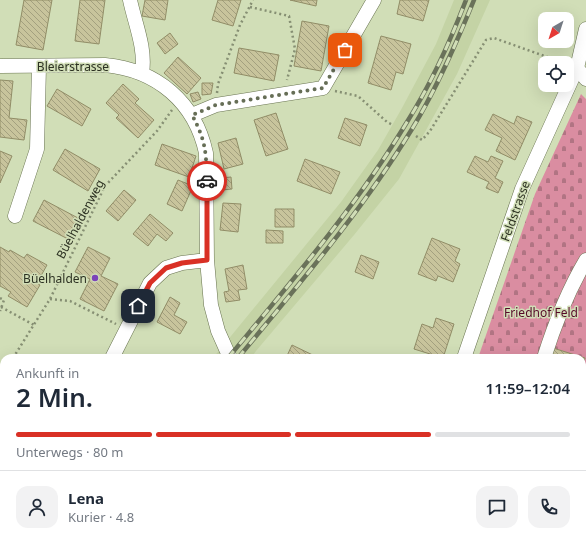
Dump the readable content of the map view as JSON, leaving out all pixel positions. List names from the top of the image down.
{
  "streets": {
    "street": ["Bleierstrasse", "Feldstrasse"],
    "path": ["Büelhaldenweg"]
  },
  "crossings": [
    ["Bleierstrasse", "Büelhaldenweg"]
  ],
  "parks": ["Friedhof Feld"],
  "places": ["Büelhalden"],
  "north": "bottom left",
  "page": {
    "heading": ["2 Min.", "Ankunft in", "11:59–12:04"],
    "panel": ["Lena", "Kurier · 4.8"],
    "bar": "Unterwegs · 80 m"
  }
}
